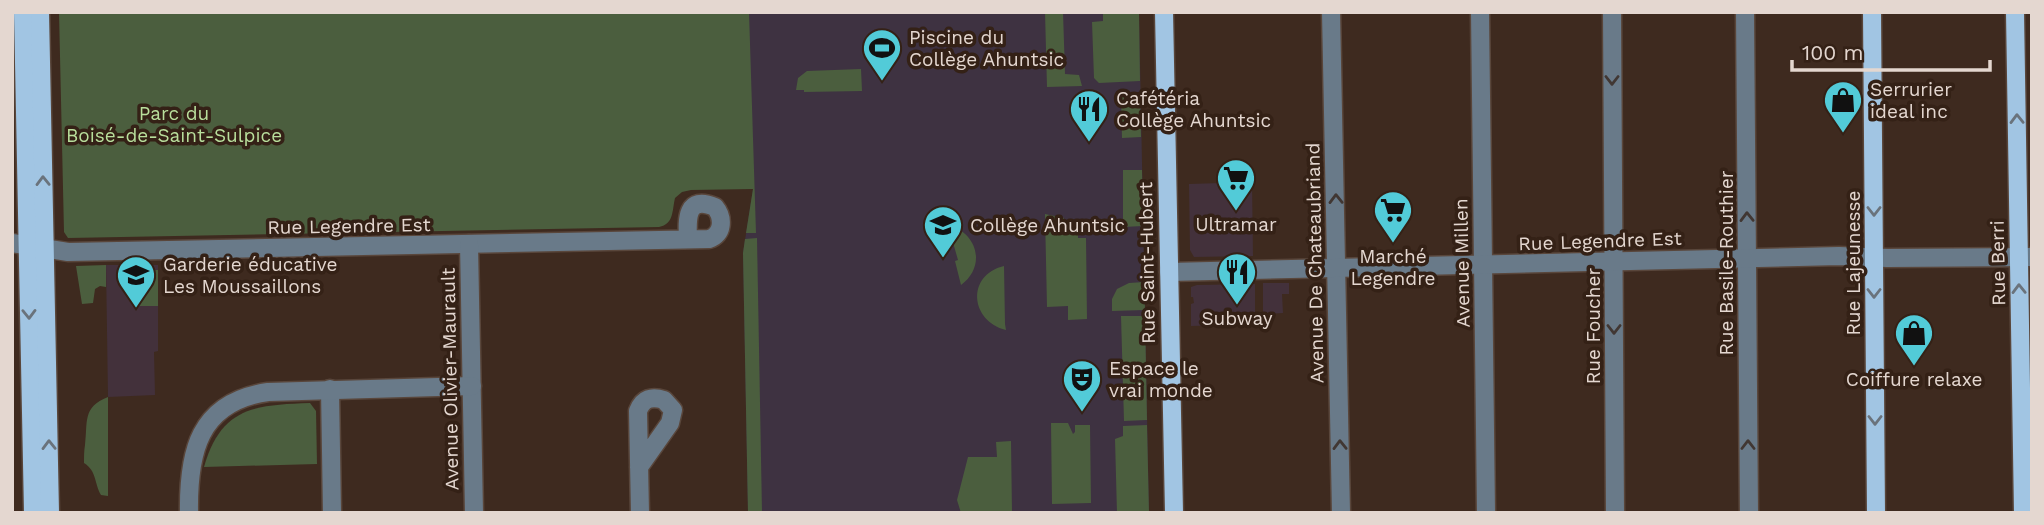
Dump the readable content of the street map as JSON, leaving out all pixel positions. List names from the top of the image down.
{
  "streets": {
    "main road": ["Rue Saint-Hubert", "Rue Lajeunesse", "Rue Berri"],
    "street": [
      "Rue Legendre Est",
      "Avenue De Chateaubriand",
      "Avenue Millen",
      "Rue Basile-Routhier",
      "Rue Foucher",
      "Avenue Olivier-Maurault"
    ]
  },
  "crossings": [
    ["Rue Legendre Est", "Rue Saint-Hubert"],
    ["Rue Legendre Est", "Avenue De Chateaubriand"],
    ["Rue Legendre Est", "Avenue Millen"],
    ["Rue Legendre Est", "Rue Basile-Routhier"],
    ["Rue Legendre Est", "Rue Lajeunesse"],
    ["Rue Legendre Est", "Rue Berri"],
    ["Rue Legendre Est", "Rue Foucher"],
    ["Rue Legendre Est", "Avenue Olivier-Maurault"]
  ],
  "one_way": [
    "Avenue De Chateaubriand",
    "Rue Basile-Routhier",
    "Rue Lajeunesse",
    "Rue Berri",
    "Rue Foucher"
  ],
  "parks": ["Parc du Boisé-de-Saint-Sulpice"],
  "places": {
    "sports": ["Piscine du Collège Ahuntsic"],
    "shop": ["Serrurier ideal inc", "Coiffure relaxe"],
    "restaurant": ["Cafétéria Collège Ahuntsic", "Subway"],
    "supermarket": ["Ultramar", "Marché Legendre"],
    "school or university": ["Collège Ahuntsic", "Garderie éducative Les Moussaillons"],
    "theatre": ["Espace le vrai monde"]
  },
  "scale_bar": "100 m"
}
